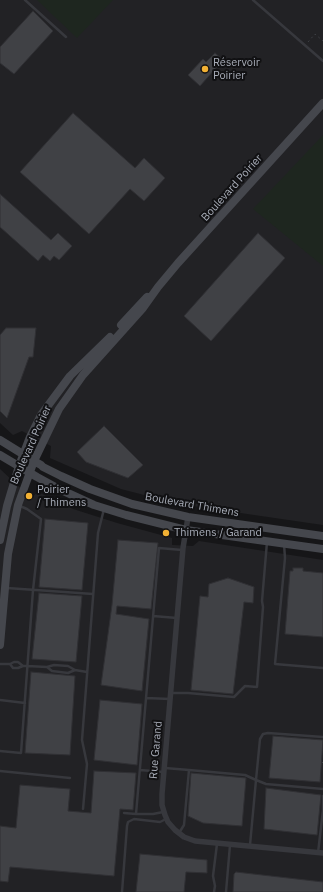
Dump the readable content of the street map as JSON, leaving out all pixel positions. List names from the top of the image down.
{
  "streets": {
    "street": ["Boulevard Poirier", "Boulevard Thimens", "Rue Garand"]
  },
  "crossings": [
    ["Boulevard Poirier", "Boulevard Thimens"],
    ["Boulevard Thimens", "Rue Garand"]
  ],
  "places": ["Réservoir Poirier", "Poirier / Thimens", "Thimens / Garand"]
}
